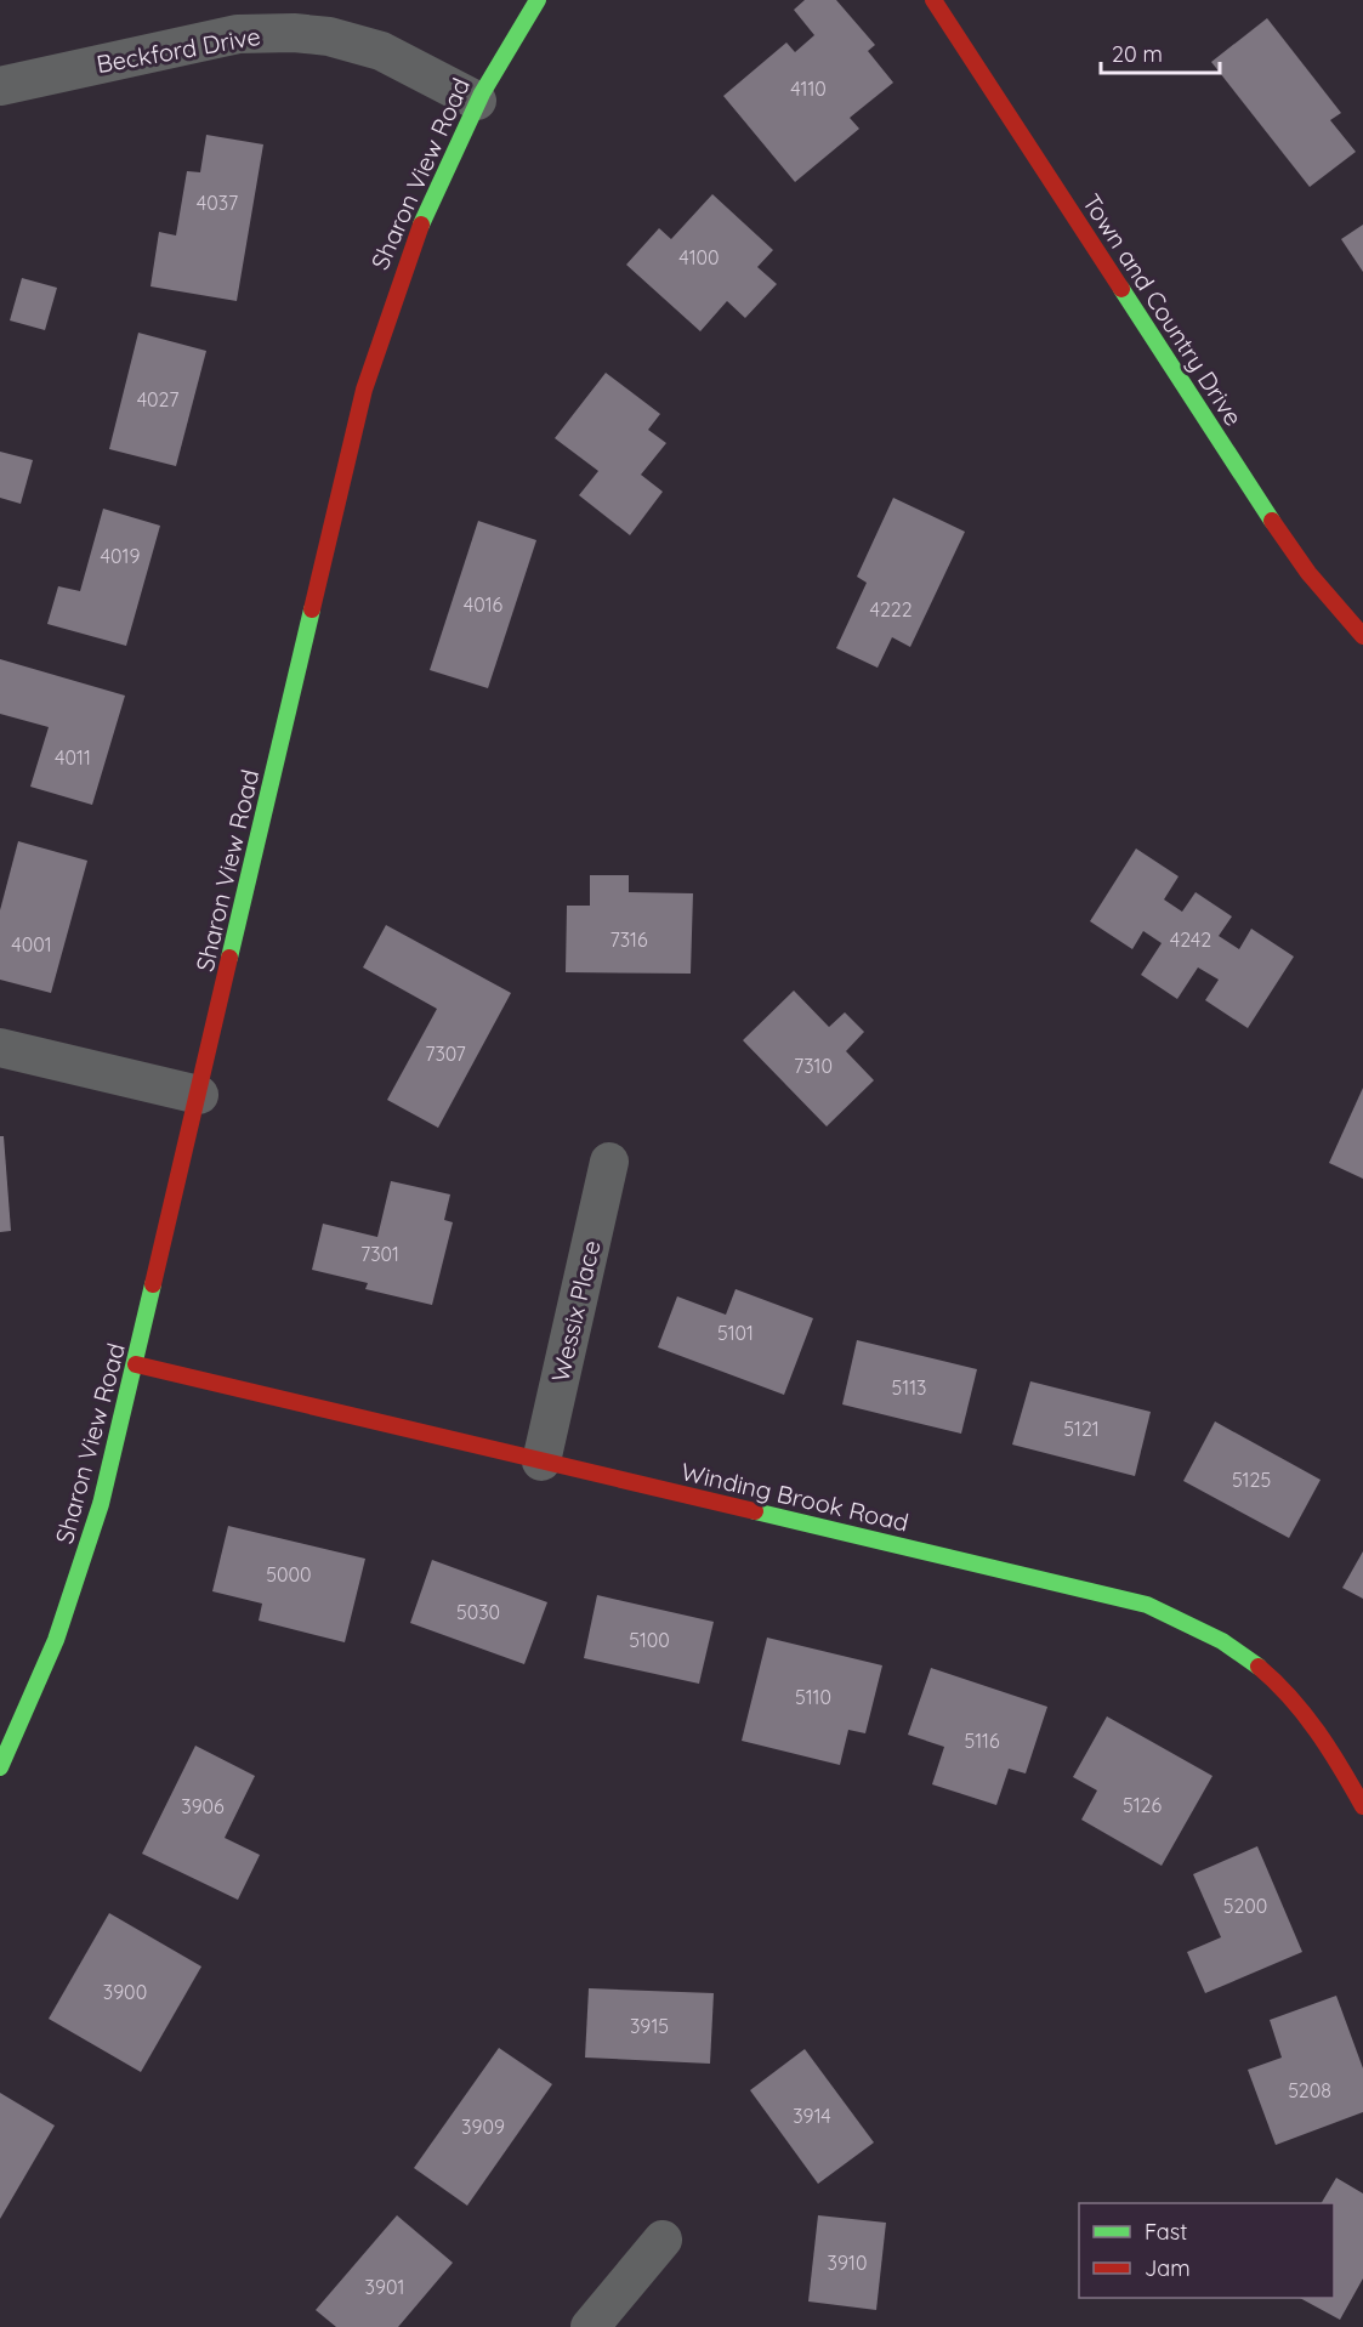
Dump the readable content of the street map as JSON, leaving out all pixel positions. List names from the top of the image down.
{
  "streets": {
    "street": [
      "Beckford Drive",
      "Sharon View Road",
      "Town and Country Drive",
      "Wessix Place",
      "Winding Brook Road"
    ]
  },
  "crossings": [
    ["Beckford Drive", "Sharon View Road"],
    ["Sharon View Road", "Winding Brook Road"],
    ["Wessix Place", "Winding Brook Road"]
  ],
  "house_numbers": [
    "4110",
    "4037",
    "4100",
    "4027",
    "4019",
    "4016",
    "4222",
    "4011",
    "7316",
    "4242",
    "4001",
    "7307",
    "7310",
    "7301",
    "5101",
    "5113",
    "5121",
    "5125",
    "5000",
    "5030",
    "5100",
    "5110",
    "5116",
    "5126",
    "3906",
    "5200",
    "3900",
    "3915",
    "5208",
    "3914",
    "3909",
    "3910",
    "3901"
  ],
  "legend": ["Fast", "Jam"],
  "scale_bar": "20 m"
}
